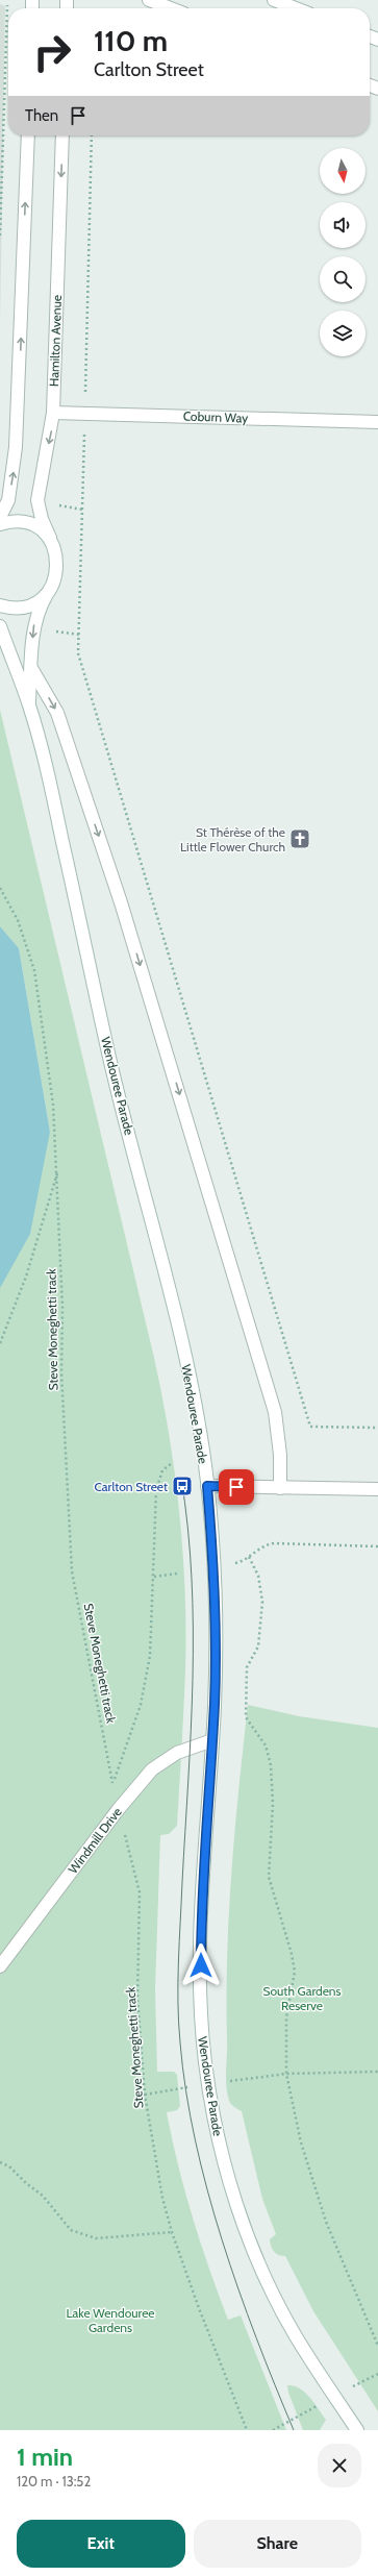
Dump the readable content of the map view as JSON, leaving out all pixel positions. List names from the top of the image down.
{
  "streets": {
    "street": [
      "Hamilton Avenue",
      "Coburn Way",
      "Wendouree Parade",
      "Windmill Drive"
    ],
    "path": ["Steve Moneghetti track"]
  },
  "crossings": [
    ["Hamilton Avenue", "Coburn Way"],
    ["Hamilton Avenue", "Wendouree Parade"],
    ["Wendouree Parade", "Windmill Drive"],
    ["Steve Moneghetti track", "Windmill Drive"]
  ],
  "parks": ["South Gardens Reserve", "Lake Wendouree Gardens"],
  "places": {
    "church": ["St Thérèse of the Little Flower Church"],
    "bus stop": ["Carlton Street"]
  },
  "north": "bottom",
  "page": {
    "turn": ["110 m", "Carlton Street"],
    "then": "Then",
    "heading": ["1 min", "120 m · 13:52"],
    "buttons": ["Exit", "Share"]
  }
}
